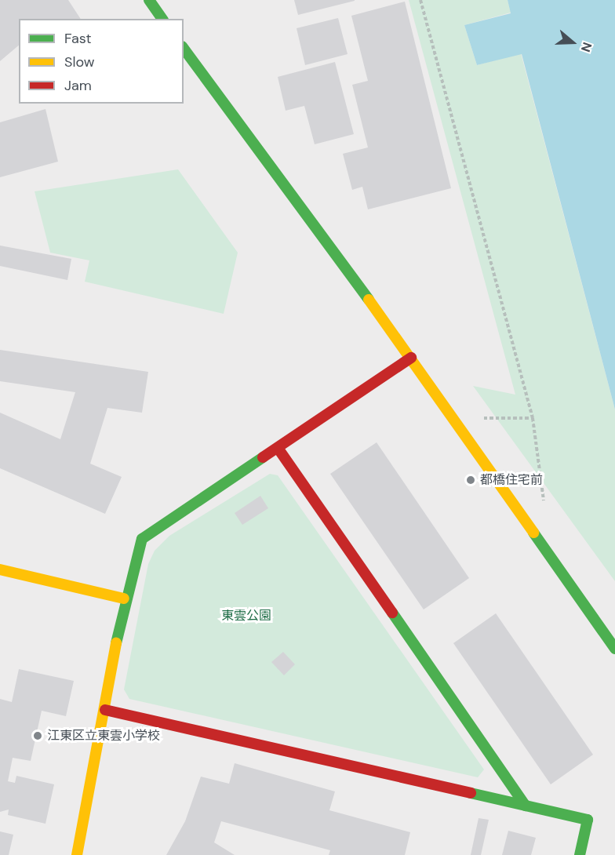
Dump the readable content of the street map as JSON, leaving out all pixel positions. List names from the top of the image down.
{
  "parks": ["東雲公園"],
  "places": ["都橋住宅前", "江東区立東雲小学校"],
  "legend": ["Fast", "Slow", "Jam"],
  "north": "right"
}
